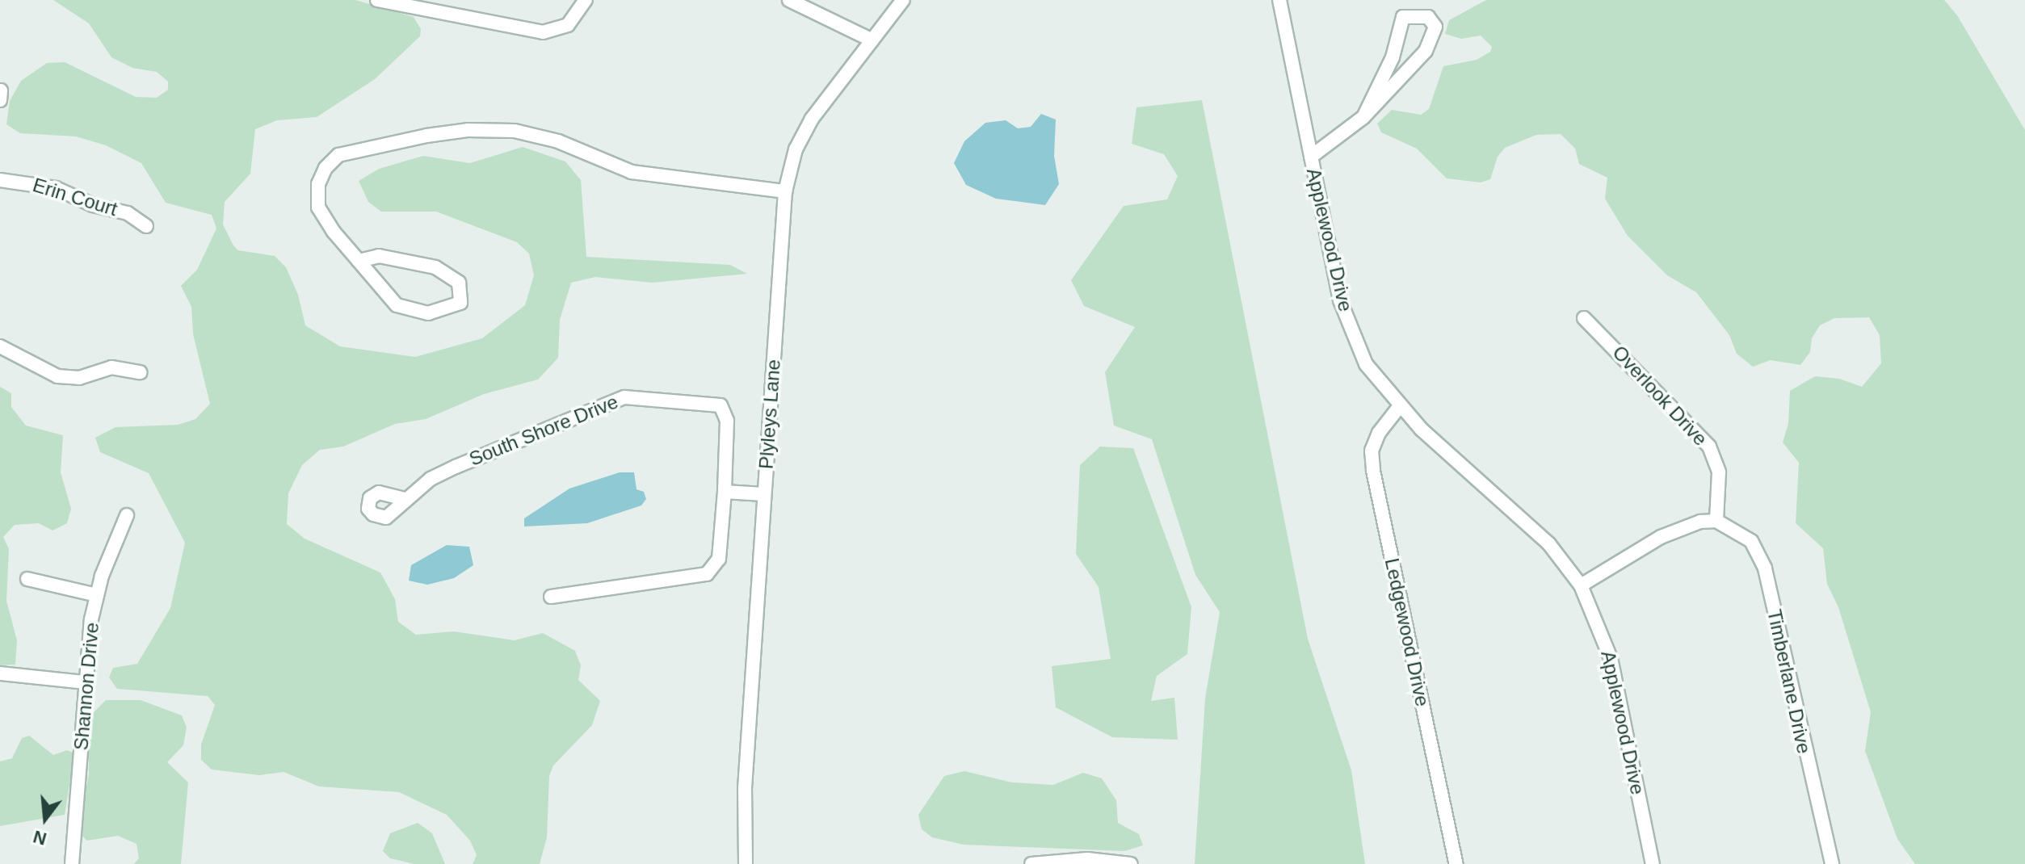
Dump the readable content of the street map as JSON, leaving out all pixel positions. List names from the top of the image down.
{
  "streets": {
    "street": [
      "Erin Court",
      "Applewood Drive",
      "Overlook Drive",
      "Plyleys Lane",
      "South Shore Drive",
      "Ledgewood Drive",
      "Timberlane Drive",
      "Shannon Drive"
    ]
  },
  "crossings": [
    ["Applewood Drive", "Ledgewood Drive"],
    ["Overlook Drive", "Timberlane Drive"]
  ],
  "north": "bottom"
}
